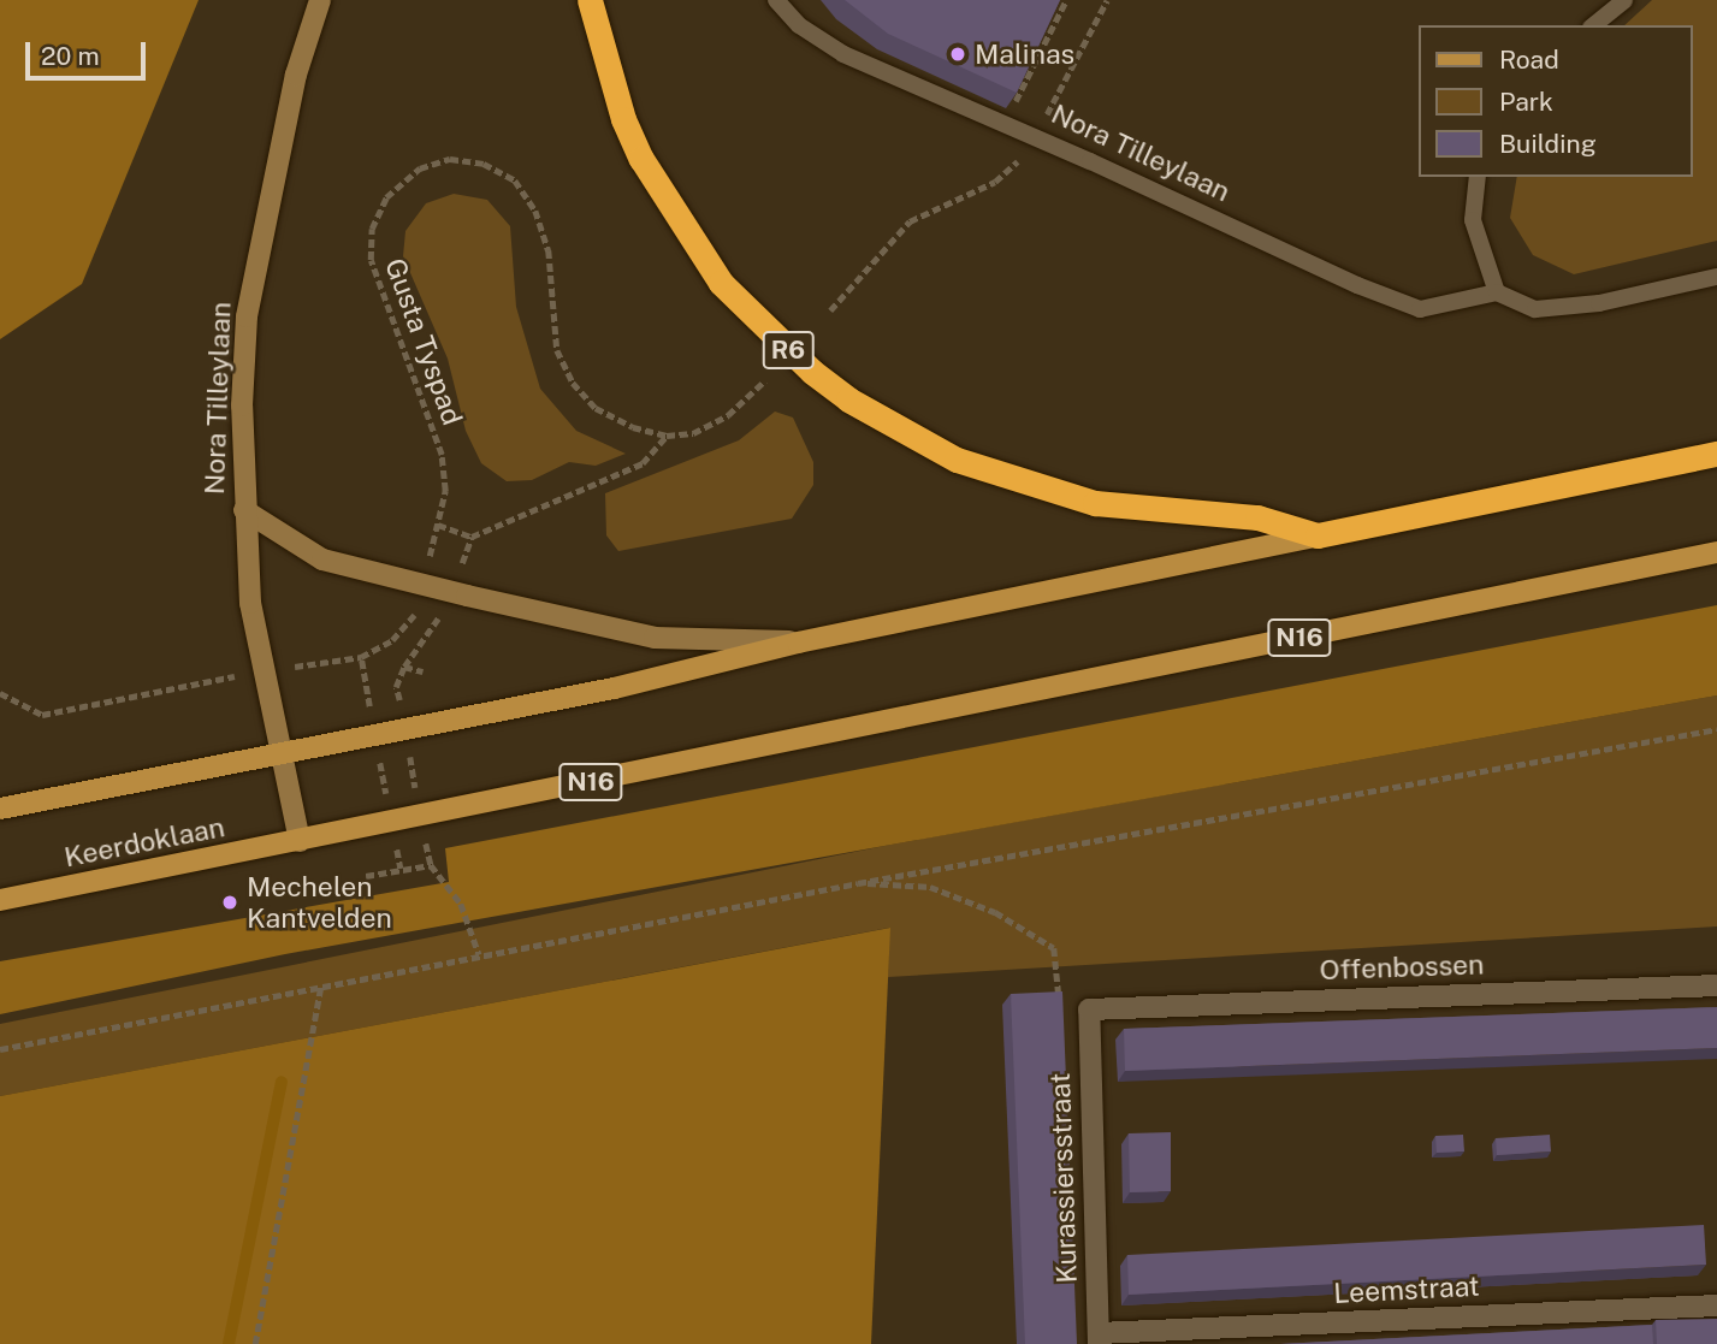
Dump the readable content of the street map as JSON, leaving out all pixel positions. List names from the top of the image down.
{
  "streets": {
    "highway": ["R6"],
    "main road": ["N16", "Keerdoklaan"],
    "street": [
      "Nora Tilleylaan",
      "Offenbossen",
      "Kurassiersstraat",
      "Leemstraat"
    ],
    "path": ["Gusta Tyspad"]
  },
  "crossings": [
    ["Nora Tilleylaan", "N16"],
    ["Nora Tilleylaan", "Keerdoklaan"],
    ["N16", "Keerdoklaan"],
    ["Offenbossen", "Kurassiersstraat"],
    ["Kurassiersstraat", "Leemstraat"]
  ],
  "places": ["Malinas", "Mechelen Kantvelden"],
  "legend": ["Road", "Park", "Building"],
  "scale_bar": "20 m"
}
